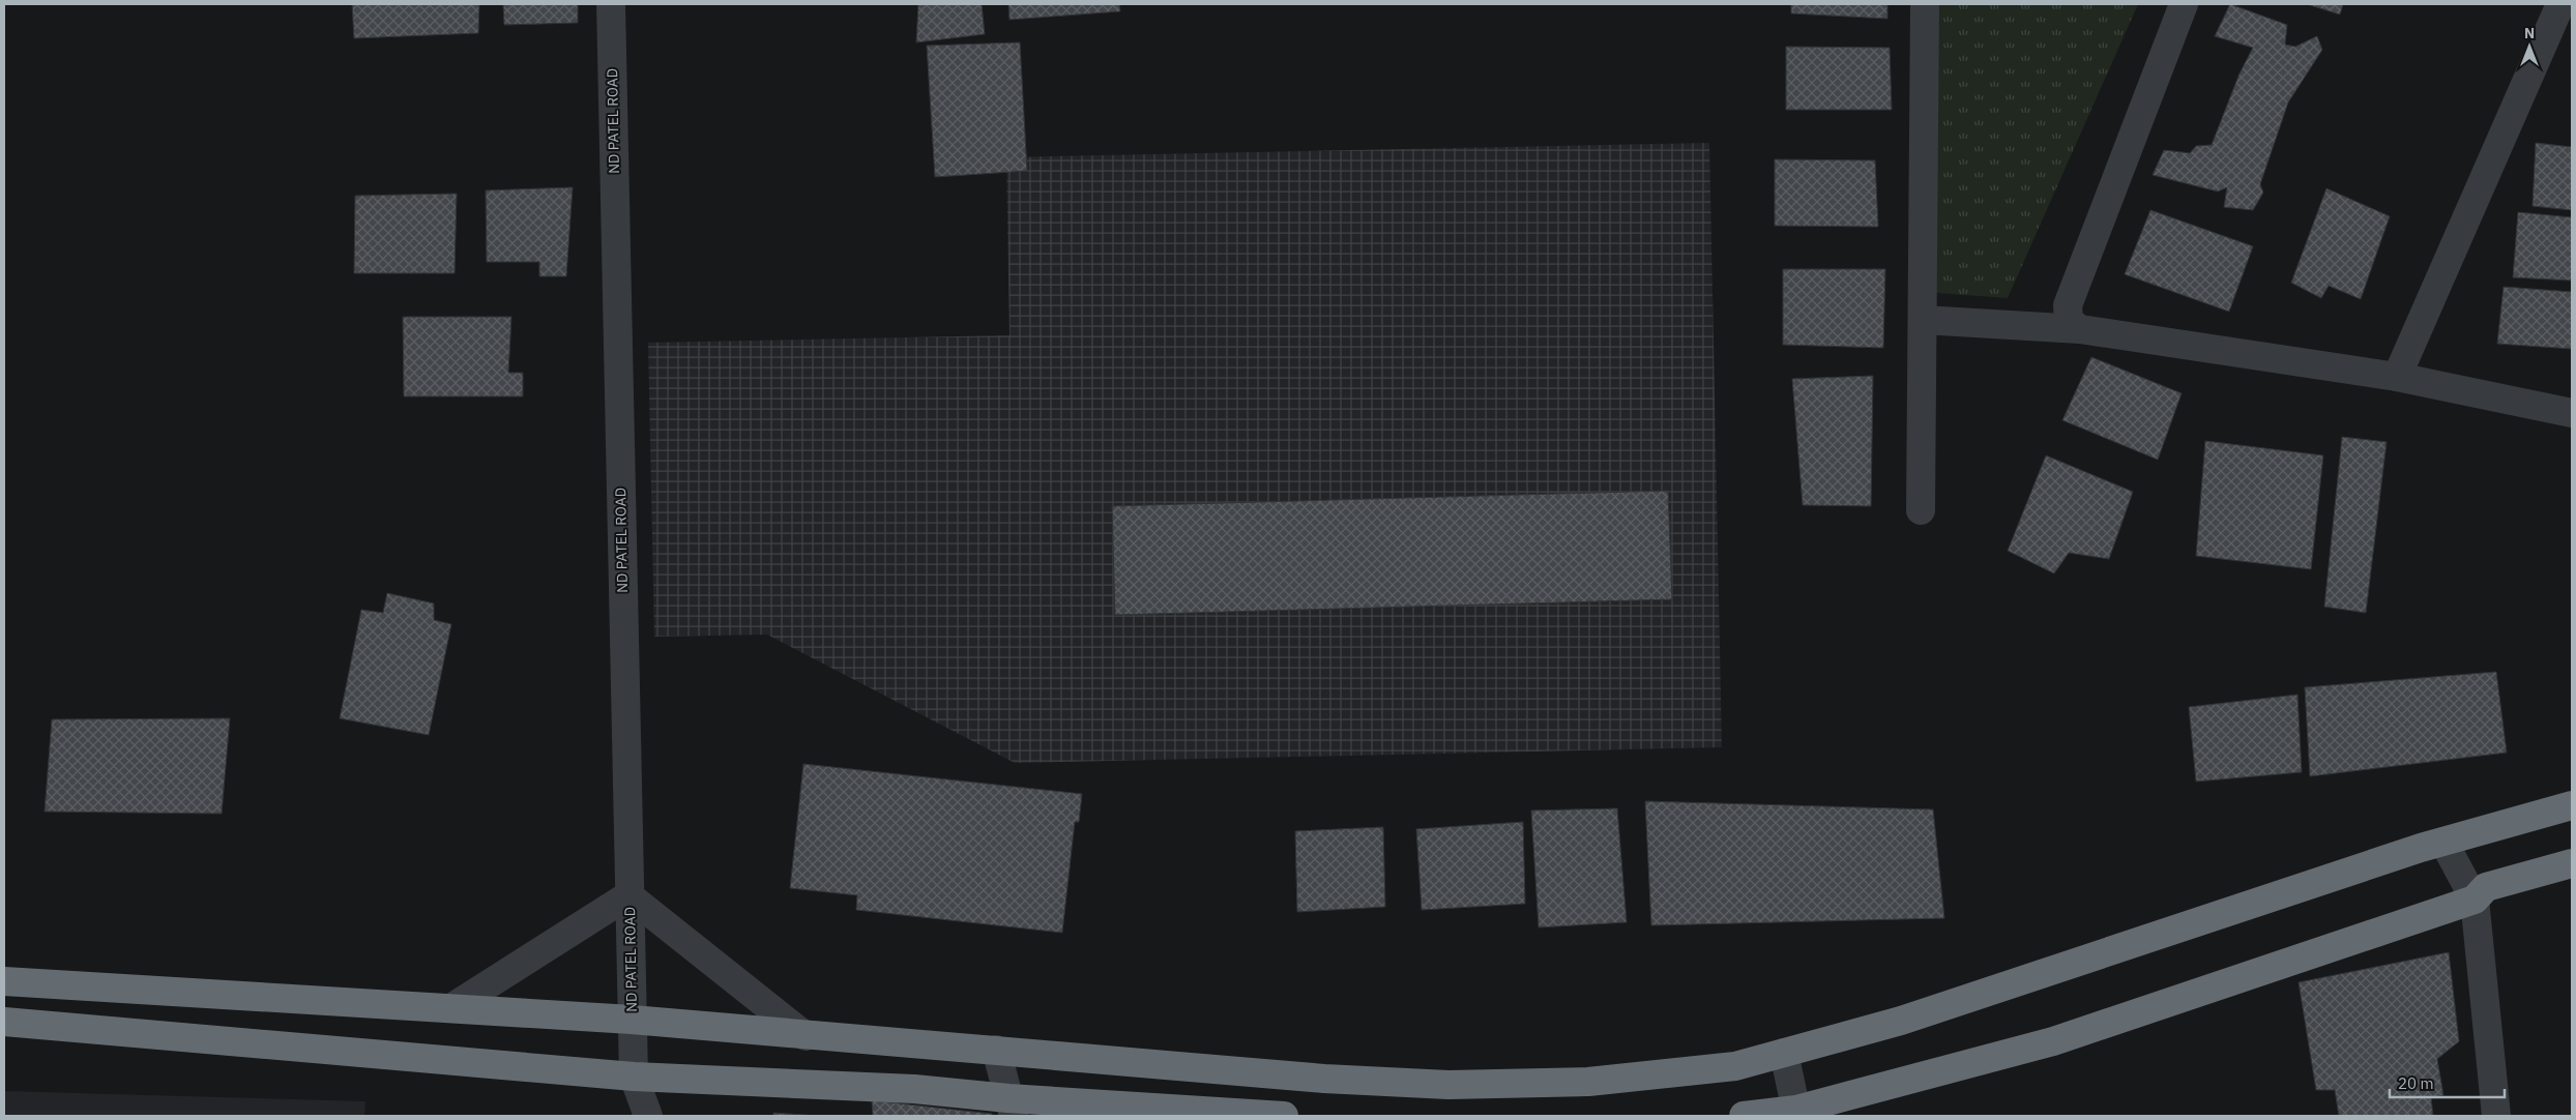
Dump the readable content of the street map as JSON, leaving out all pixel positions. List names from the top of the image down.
{
  "streets": {
    "street": ["ND PATEL ROAD"]
  },
  "scale_bar": "20 m",
  "north": "top"
}
